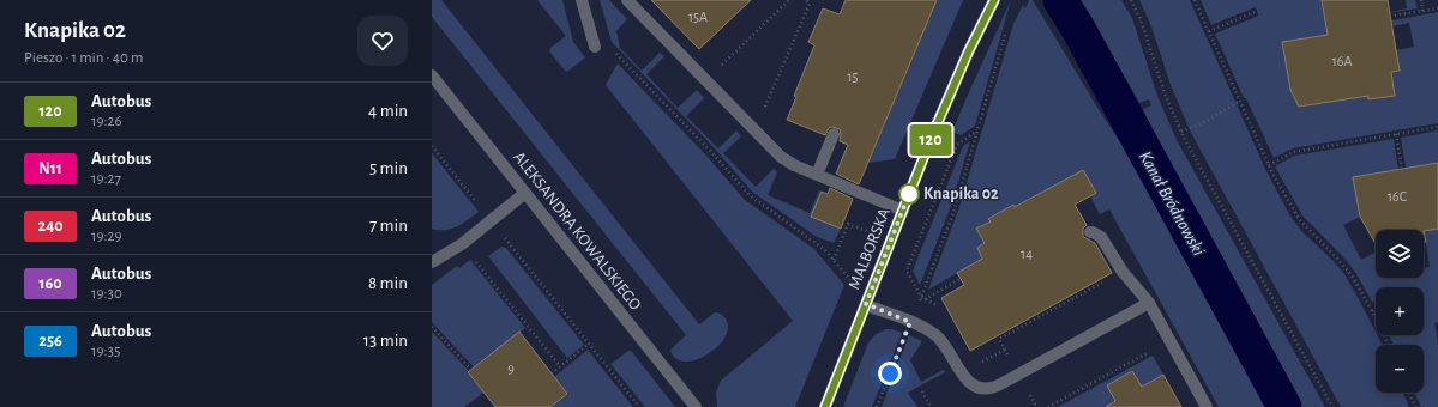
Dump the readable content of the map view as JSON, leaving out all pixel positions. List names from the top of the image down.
{
  "streets": {
    "street": ["ALEKSANDRA KOWALSKIEGO", "MALBORSKA"]
  },
  "water": ["Kanał Bródnowski"],
  "places": ["Knapika 02"],
  "lines": ["bus line 120"],
  "house_numbers": [
    "15A",
    "16A",
    "15",
    "16C",
    "14",
    "9"
  ],
  "page": {
    "heading": ["Knapika 02", "Pieszo · 1 min · 40 m"],
    "on_map": "120",
    "list": [
      {
        "mark": "120",
        "name": "Autobus",
        "note": "19:26",
        "value": "4 min"
      },
      {
        "mark": "N11",
        "name": "Autobus",
        "note": "19:27",
        "value": "5 min"
      },
      {
        "mark": "240",
        "name": "Autobus",
        "note": "19:29",
        "value": "7 min"
      },
      {
        "mark": "160",
        "name": "Autobus",
        "note": "19:30",
        "value": "8 min"
      },
      {
        "mark": "256",
        "name": "Autobus",
        "note": "19:35",
        "value": "13 min"
      }
    ],
    "map_buttons": ["+", "−"]
  }
}
